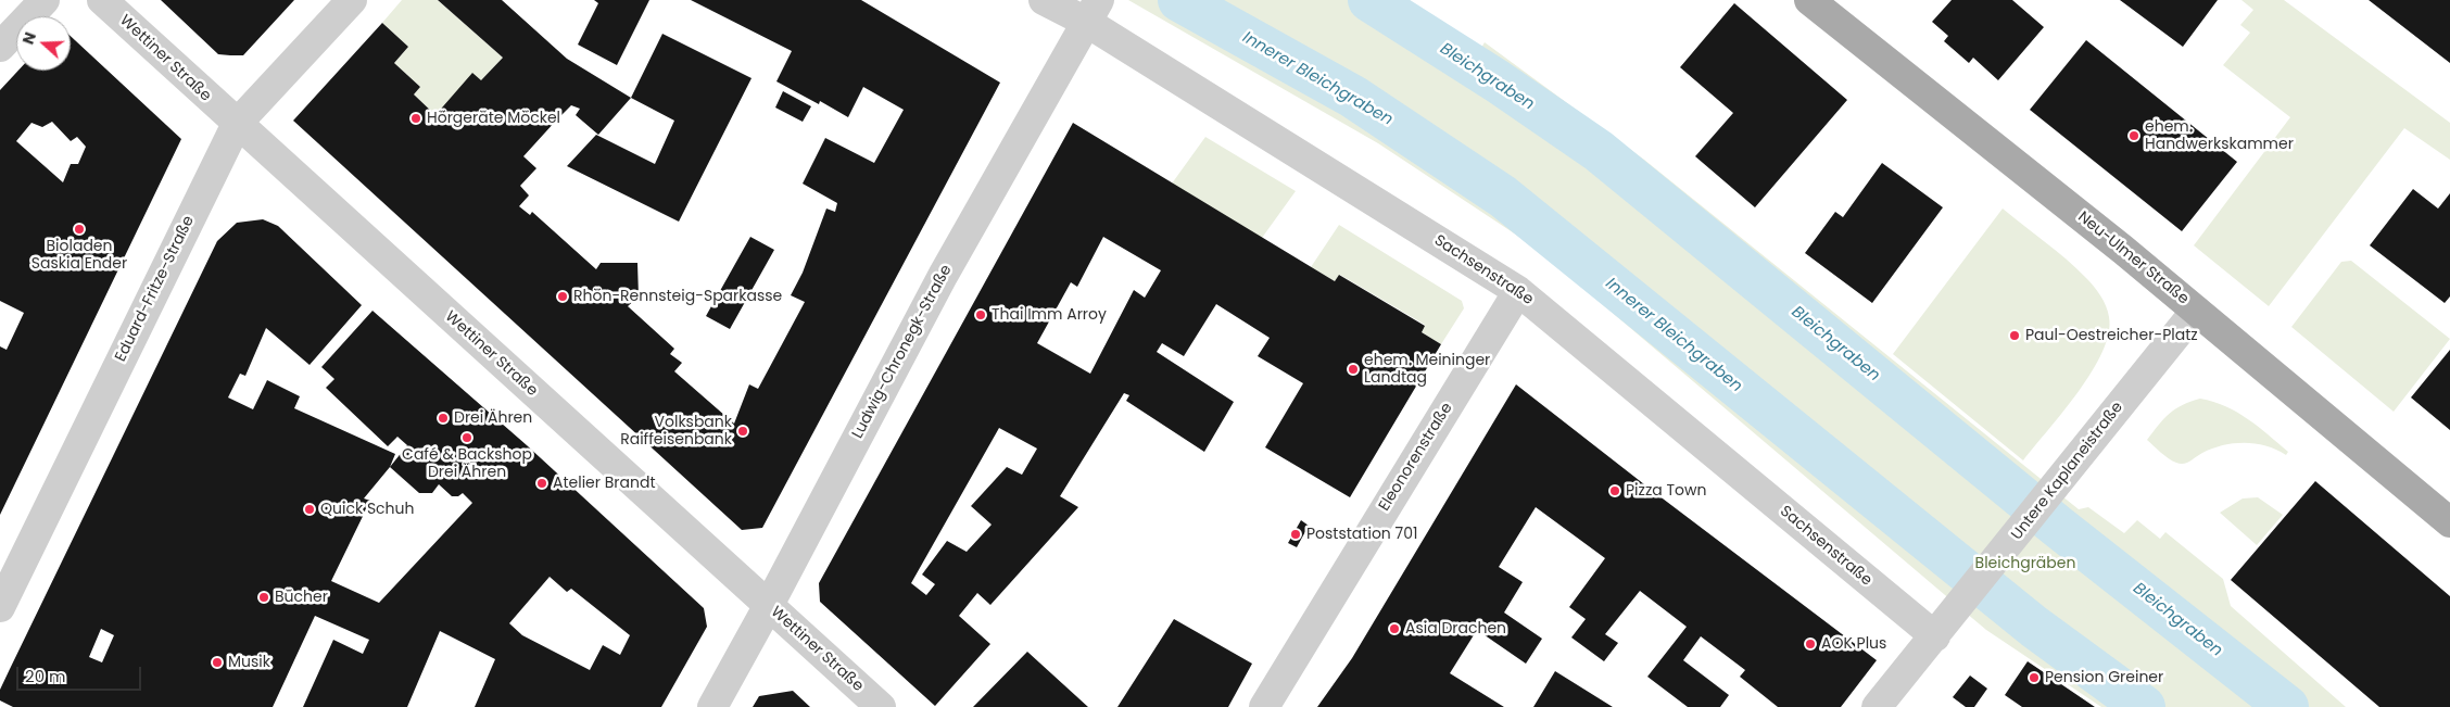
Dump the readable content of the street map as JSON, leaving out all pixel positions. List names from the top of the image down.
{
  "streets": {
    "main road": ["Neu-Ulmer Straße"],
    "street": [
      "Wettiner Straße",
      "Sachsenstraße",
      "Eduard-Fritze-Straße",
      "Ludwig-Chronegk-Straße",
      "Eleonorenstraße",
      "Untere Kaplaneistraße"
    ]
  },
  "crossings": [
    ["Wettiner Straße", "Eduard-Fritze-Straße"],
    ["Wettiner Straße", "Ludwig-Chronegk-Straße"],
    ["Neu-Ulmer Straße", "Untere Kaplaneistraße"],
    ["Sachsenstraße", "Ludwig-Chronegk-Straße"],
    ["Sachsenstraße", "Eleonorenstraße"],
    ["Sachsenstraße", "Untere Kaplaneistraße"]
  ],
  "water": ["Bleichgraben", "Innerer Bleichgraben"],
  "parks": ["Bleichgräben"],
  "places": [
    "Hörgeräte Möckel",
    "ehem. Handwerkskammer",
    "Bioladen Saskia Ender",
    "Rhön-Rennsteig-Sparkasse",
    "Thai Imm Arroy",
    "Paul-Oestreicher-Platz",
    "ehem. Meininger Landtag",
    "Drei Ähren",
    "Volksbank Raiffeisenbank",
    "Café & Backshop Drei Ähren",
    "Atelier Brandt",
    "Pizza Town",
    "Quick Schuh",
    "Poststation 701",
    "Bücher",
    "Asia Drachen",
    "AOK Plus",
    "Musik",
    "Pension Greiner"
  ],
  "scale_bar": "20 m",
  "north": "left"
}
